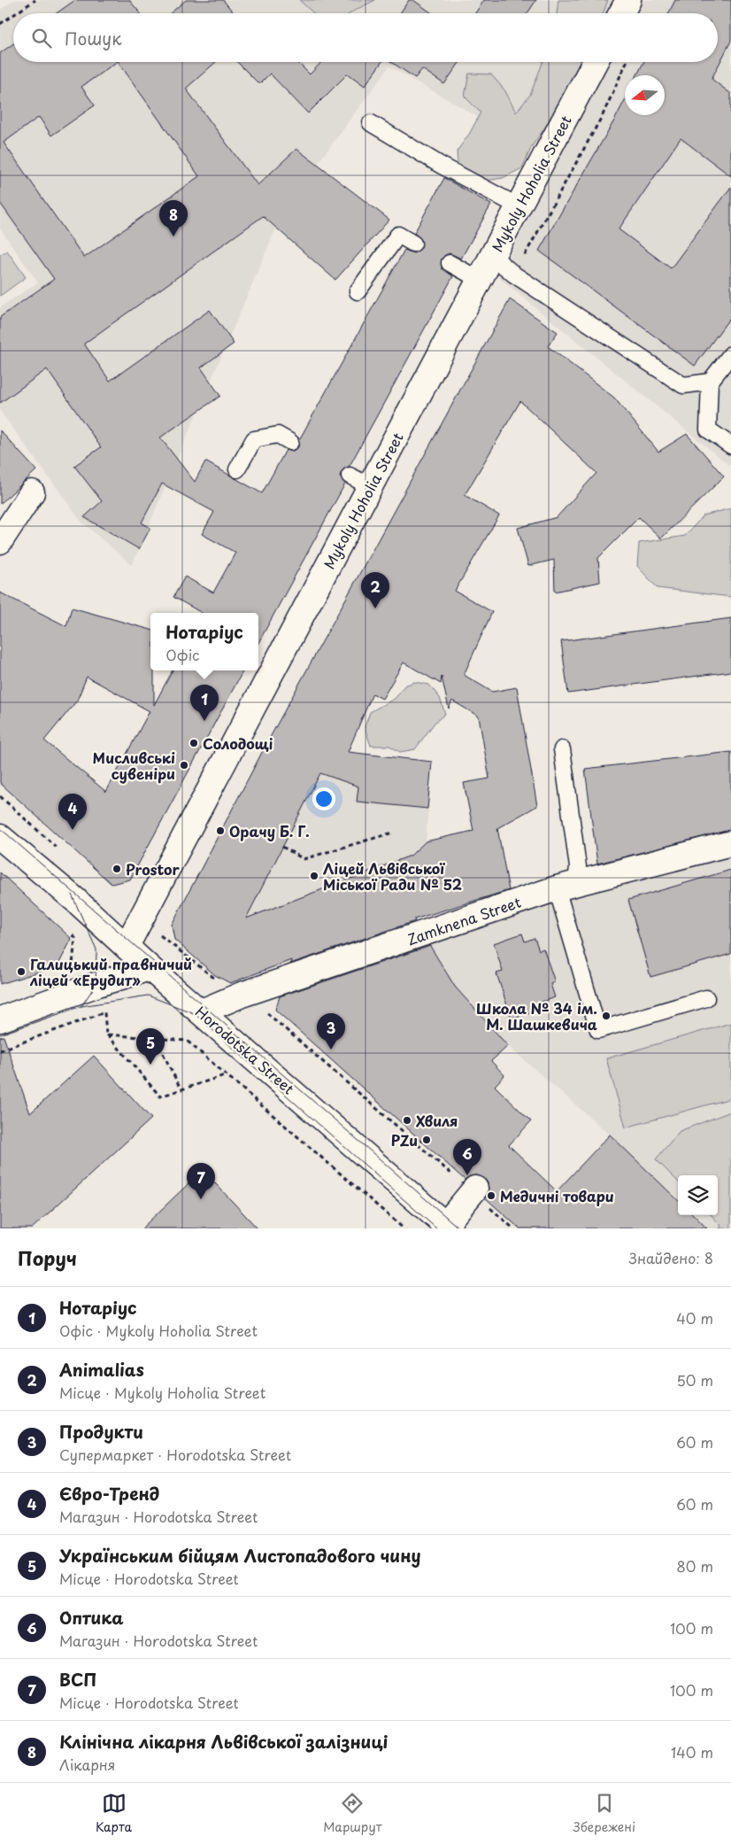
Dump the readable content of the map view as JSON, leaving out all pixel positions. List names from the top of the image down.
{
  "streets": {
    "street": ["Mykoly Hoholia Street", "Zamknena Street", "Horodotska Street"]
  },
  "crossings": [
    ["Mykoly Hoholia Street", "Horodotska Street"],
    ["Zamknena Street", "Horodotska Street"]
  ],
  "places": [
    "Солодощі",
    "Мисливські сувеніри",
    "Орачу Б. Г.",
    "Prostor",
    "Ліцей Львівської Міської Ради № 52",
    "Галицький правничий ліцей «Ерудит»",
    "Школа № 34 ім. М. Шашкевича",
    "Хвиля",
    "PZu",
    "Медичні товари"
  ],
  "north": "left",
  "page": {
    "search": "Пошук",
    "pins": [
      "8",
      "2",
      "1",
      "4",
      "3",
      "5",
      "6",
      "7"
    ],
    "popup": ["Нотаріус", "Офіс"],
    "heading": ["Поруч", "Знайдено: 8"],
    "list": [
      {
        "mark": "1",
        "name": "Нотаріус",
        "note": "Офіс · Mykoly Hoholia Street",
        "value": "40 m"
      },
      {
        "mark": "2",
        "name": "Animalias",
        "note": "Місце · Mykoly Hoholia Street",
        "value": "50 m"
      },
      {
        "mark": "3",
        "name": "Продукти",
        "note": "Супермаркет · Horodotska Street",
        "value": "60 m"
      },
      {
        "mark": "4",
        "name": "Євро-Тренд",
        "note": "Магазин · Horodotska Street",
        "value": "60 m"
      },
      {
        "mark": "5",
        "name": "Українським бійцям Листопадового чину",
        "note": "Місце · Horodotska Street",
        "value": "80 m"
      },
      {
        "mark": "6",
        "name": "Оптика",
        "note": "Магазин · Horodotska Street",
        "value": "100 m"
      },
      {
        "mark": "7",
        "name": "ВСП",
        "note": "Місце · Horodotska Street",
        "value": "100 m"
      },
      {
        "mark": "8",
        "name": "Клінічна лікарня Львівської залізниці",
        "note": "Лікарня",
        "value": "140 m"
      }
    ],
    "nav": ["Карта", "Маршрут", "Збережені"]
  }
}
